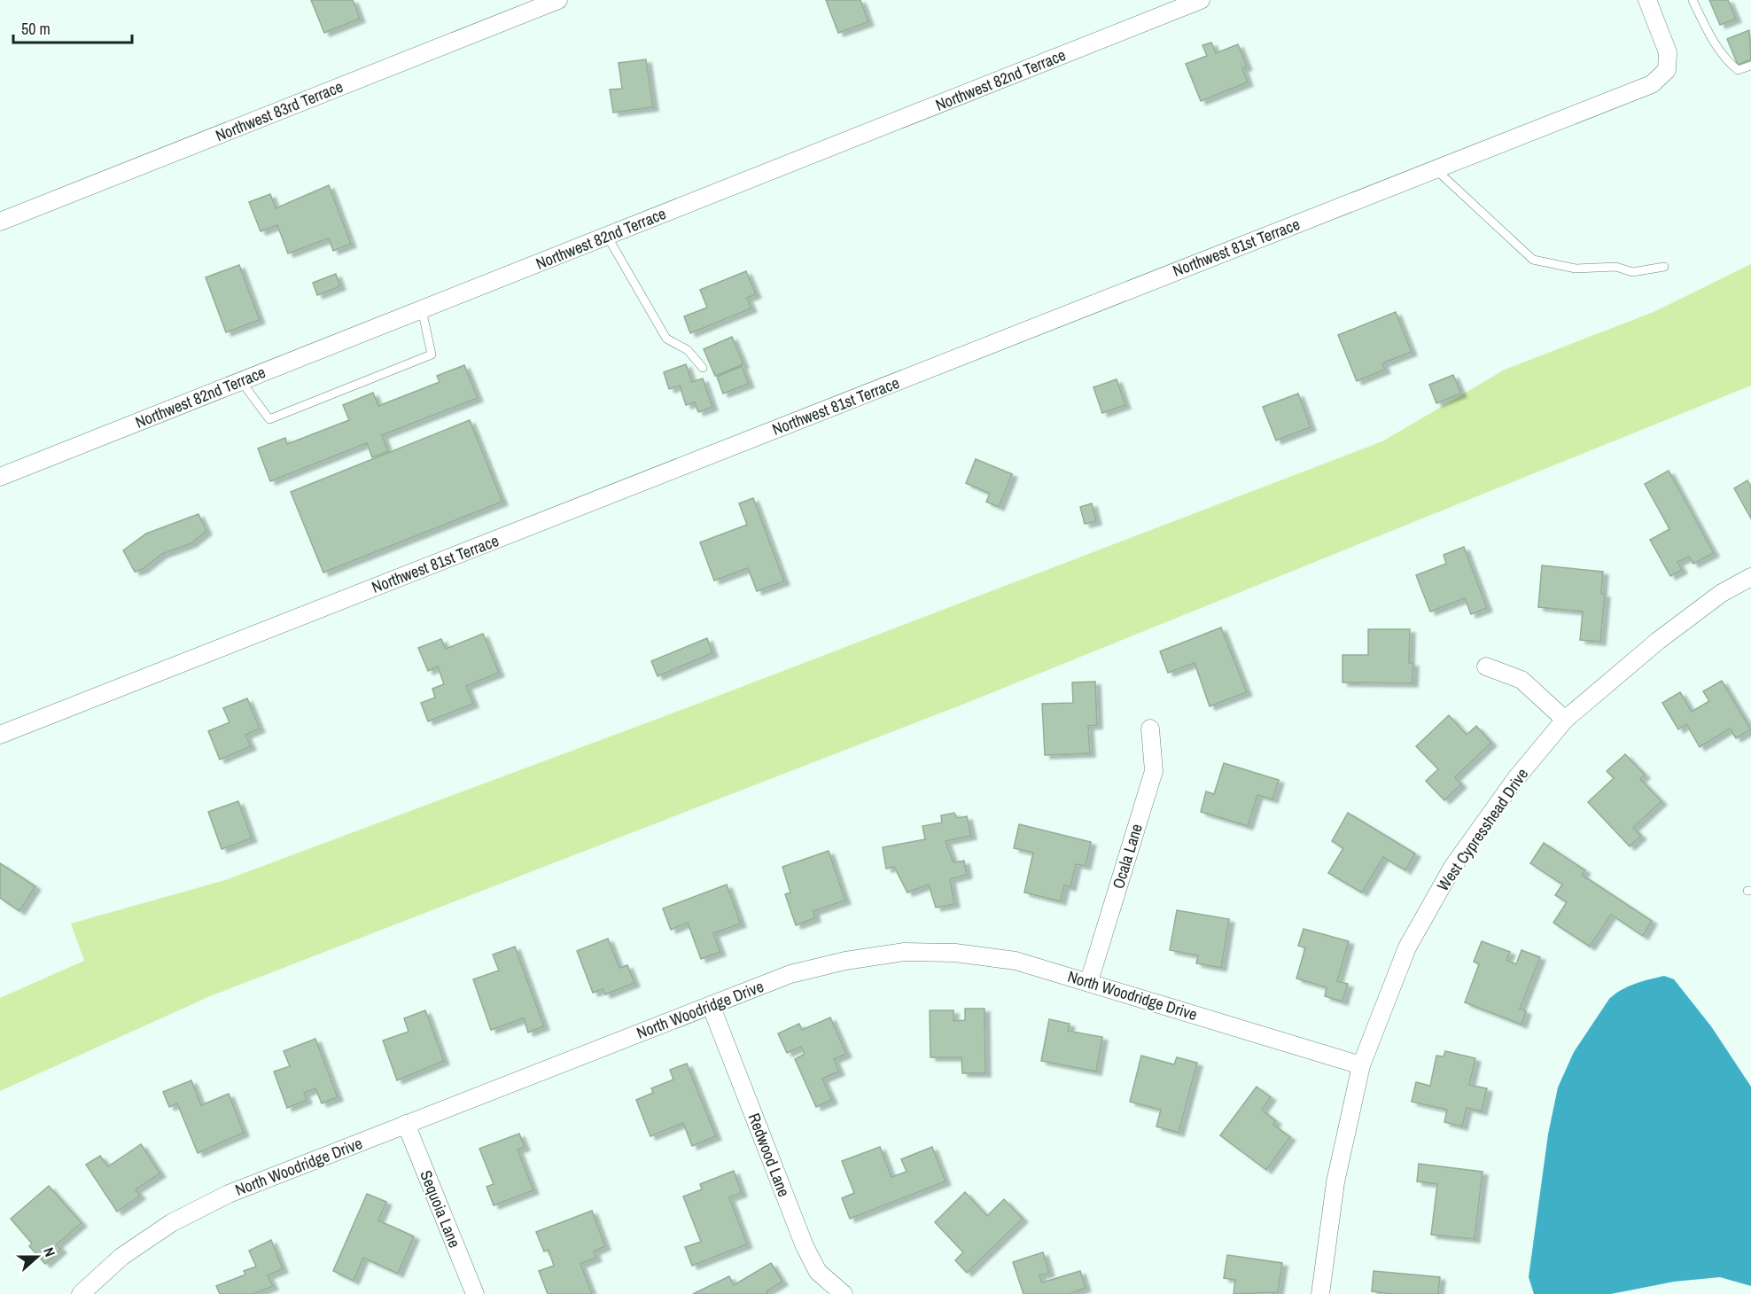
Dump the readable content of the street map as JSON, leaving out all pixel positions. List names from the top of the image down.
{
  "streets": {
    "street": [
      "Northwest 82nd Terrace",
      "Northwest 83rd Terrace",
      "Northwest 81st Terrace",
      "West Cypresshead Drive",
      "Ocala Lane",
      "North Woodridge Drive",
      "Redwood Lane",
      "Sequoia Lane"
    ]
  },
  "crossings": [
    ["West Cypresshead Drive", "North Woodridge Drive"],
    ["Ocala Lane", "North Woodridge Drive"],
    ["North Woodridge Drive", "Redwood Lane"],
    ["North Woodridge Drive", "Sequoia Lane"]
  ],
  "scale_bar": "50 m",
  "north": "right"
}
